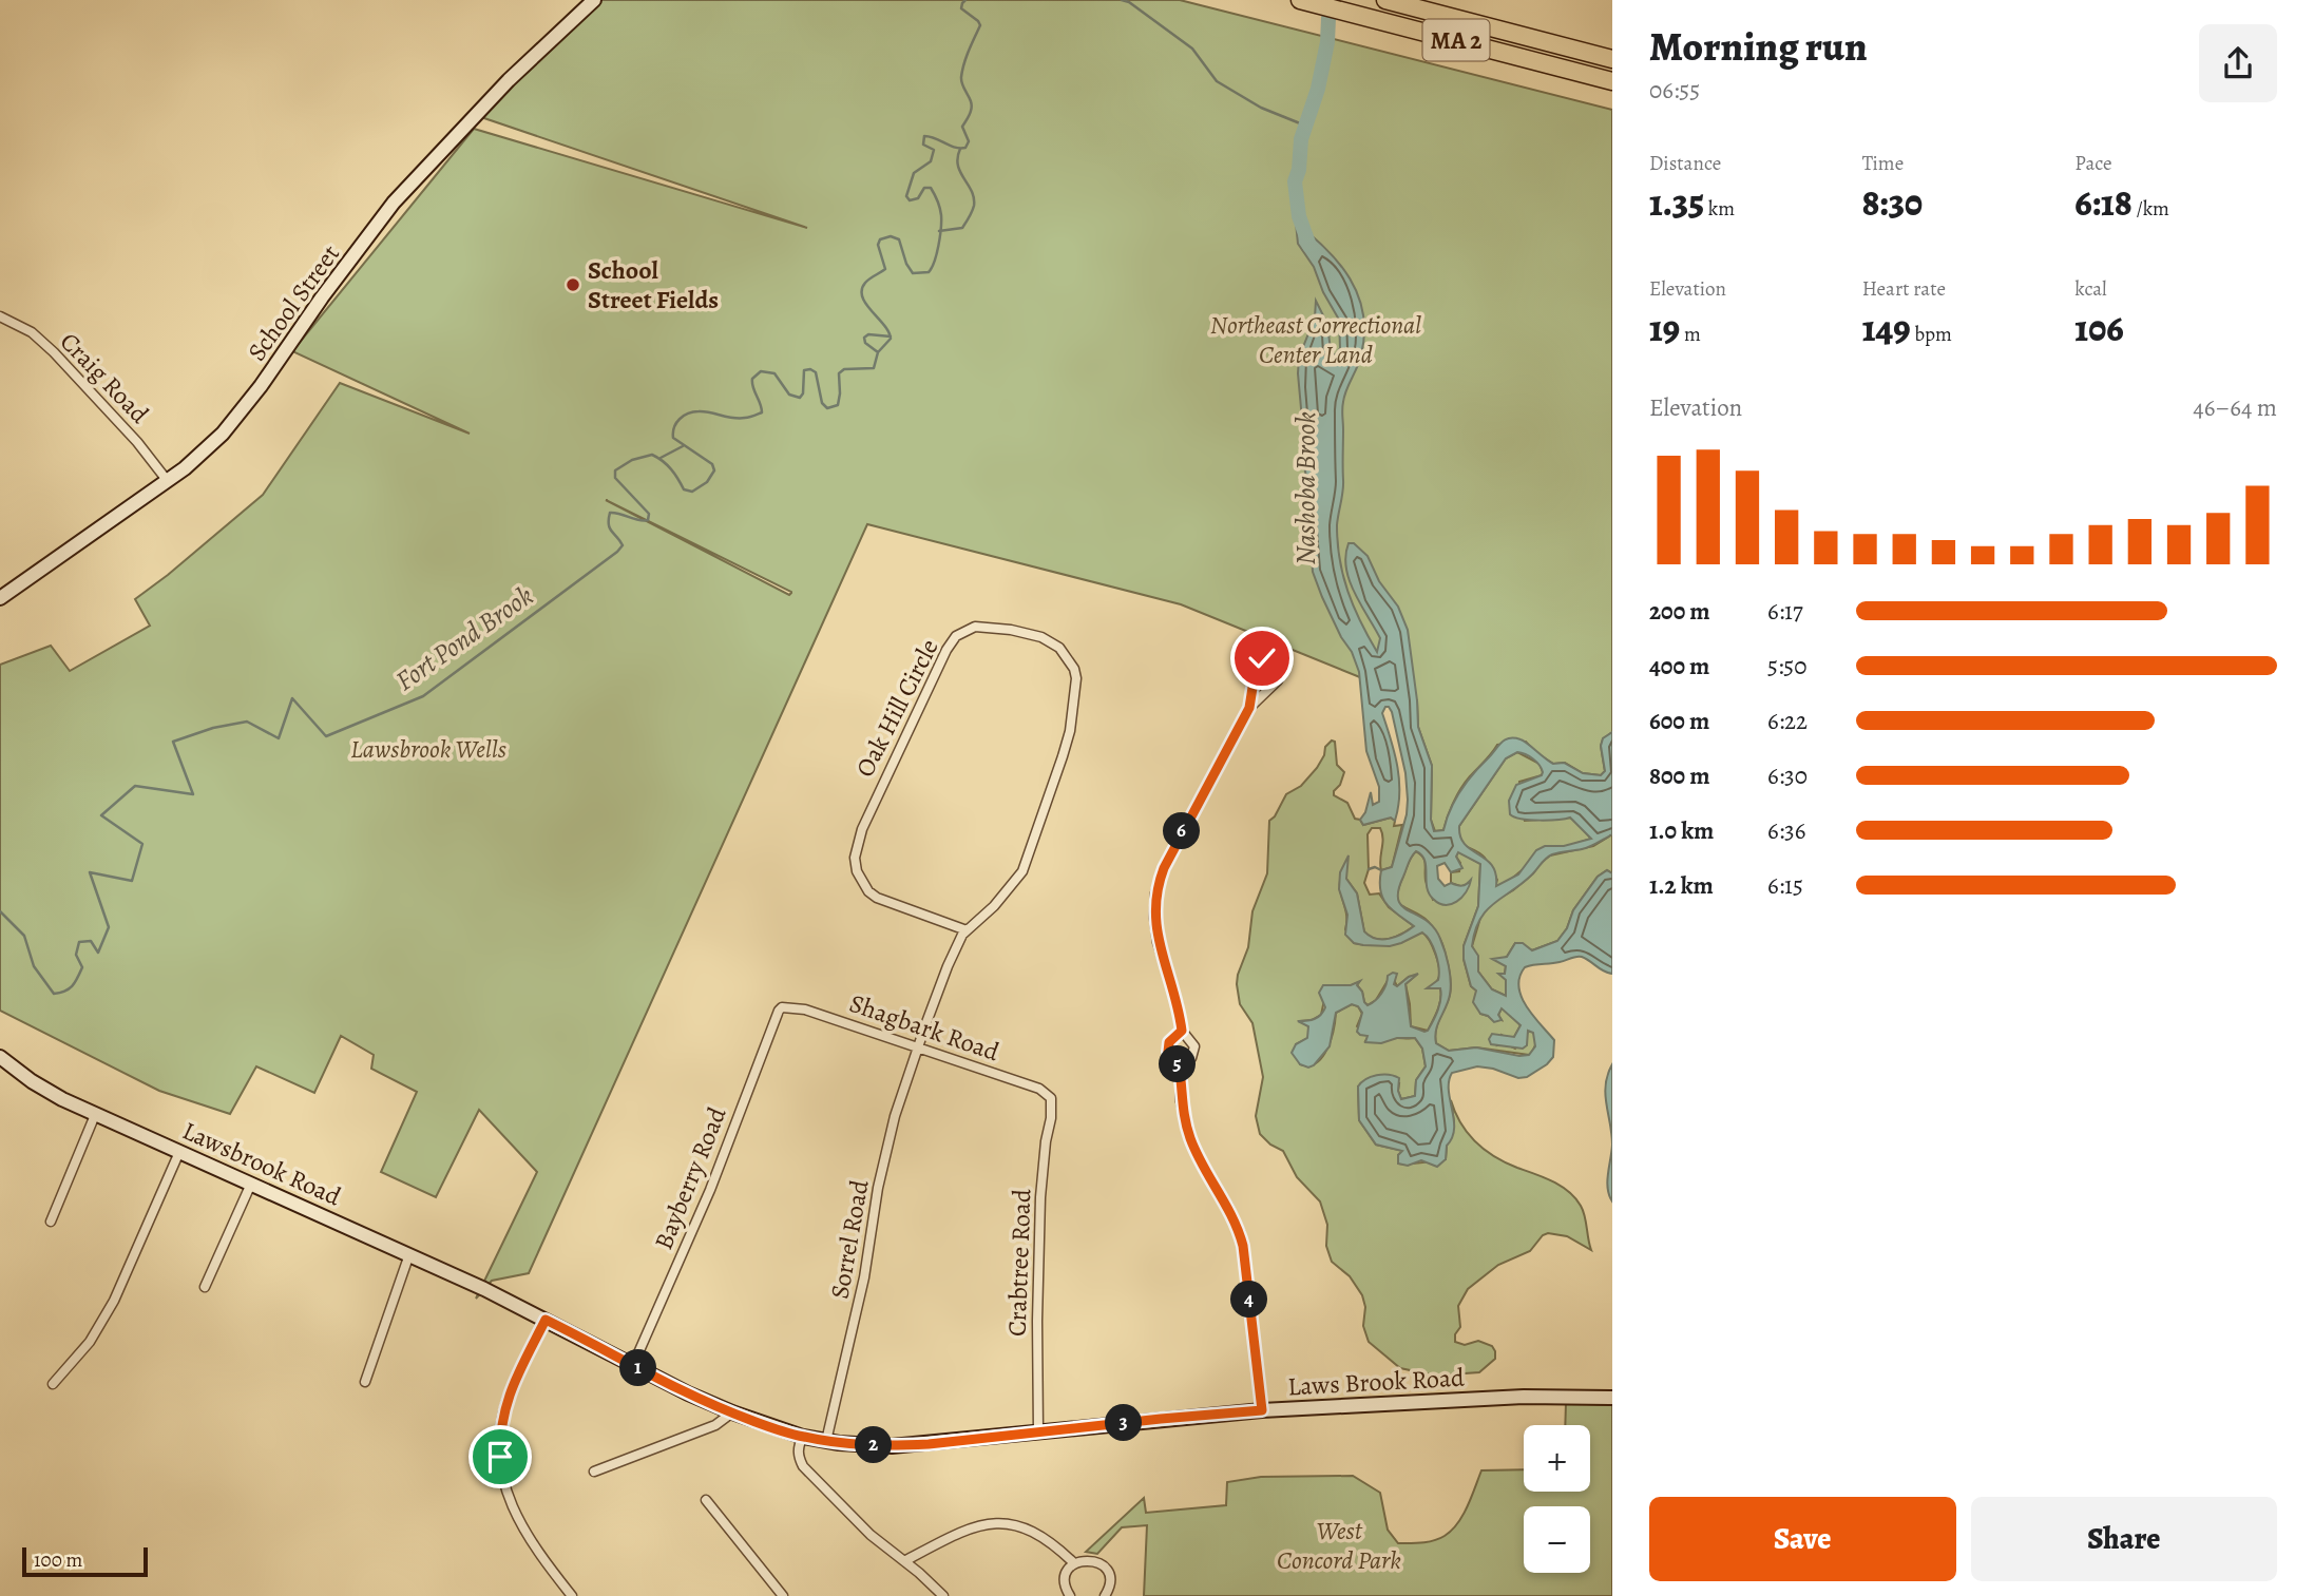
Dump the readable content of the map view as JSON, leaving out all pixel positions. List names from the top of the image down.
{
  "streets": {
    "highway": ["MA 2"],
    "street": [
      "School Street",
      "Craig Road",
      "Oak Hill Circle",
      "Shagbark Road",
      "Lawsbrook Road",
      "Bayberry Road",
      "Sorrel Road",
      "Crabtree Road",
      "Laws Brook Road"
    ]
  },
  "crossings": [
    ["School Street", "Craig Road"],
    ["Oak Hill Circle", "Shagbark Road"],
    ["Oak Hill Circle", "Sorrel Road"],
    ["Shagbark Road", "Bayberry Road"],
    ["Shagbark Road", "Sorrel Road"],
    ["Shagbark Road", "Crabtree Road"],
    ["Lawsbrook Road", "Laws Brook Road"],
    ["Bayberry Road", "Laws Brook Road"],
    ["Sorrel Road", "Laws Brook Road"],
    ["Crabtree Road", "Laws Brook Road"]
  ],
  "water": ["Nashoba Brook", "Fort Pond Brook"],
  "parks": ["Northeast Correctional Center Land", "Lawsbrook Wells", "West Concord Park"],
  "places": ["School Street Fields"],
  "scale_bar": "100 m",
  "page": {
    "heading": ["Morning run", "06:55"],
    "stats": [
      ["Distance", "1.35 km"],
      ["Time", "8:30"],
      ["Pace", "6:18 /km"],
      ["Elevation", "19 m"],
      ["Heart rate", "149 bpm"],
      ["kcal", "106"]
    ],
    "chart": ["Elevation", "46–64 m"],
    "list": [
      {
        "name": "200 m",
        "note": "6:17"
      },
      {
        "name": "400 m",
        "note": "5:50"
      },
      {
        "name": "600 m",
        "note": "6:22"
      },
      {
        "name": "800 m",
        "note": "6:30"
      },
      {
        "name": "1.0 km",
        "note": "6:36"
      },
      {
        "name": "1.2 km",
        "note": "6:15"
      }
    ],
    "pins": [
      "6",
      "5",
      "4",
      "1",
      "3",
      "2"
    ],
    "map_buttons": ["+", "−"],
    "buttons": ["Save", "Share"],
    "scale": "100 m"
  }
}
